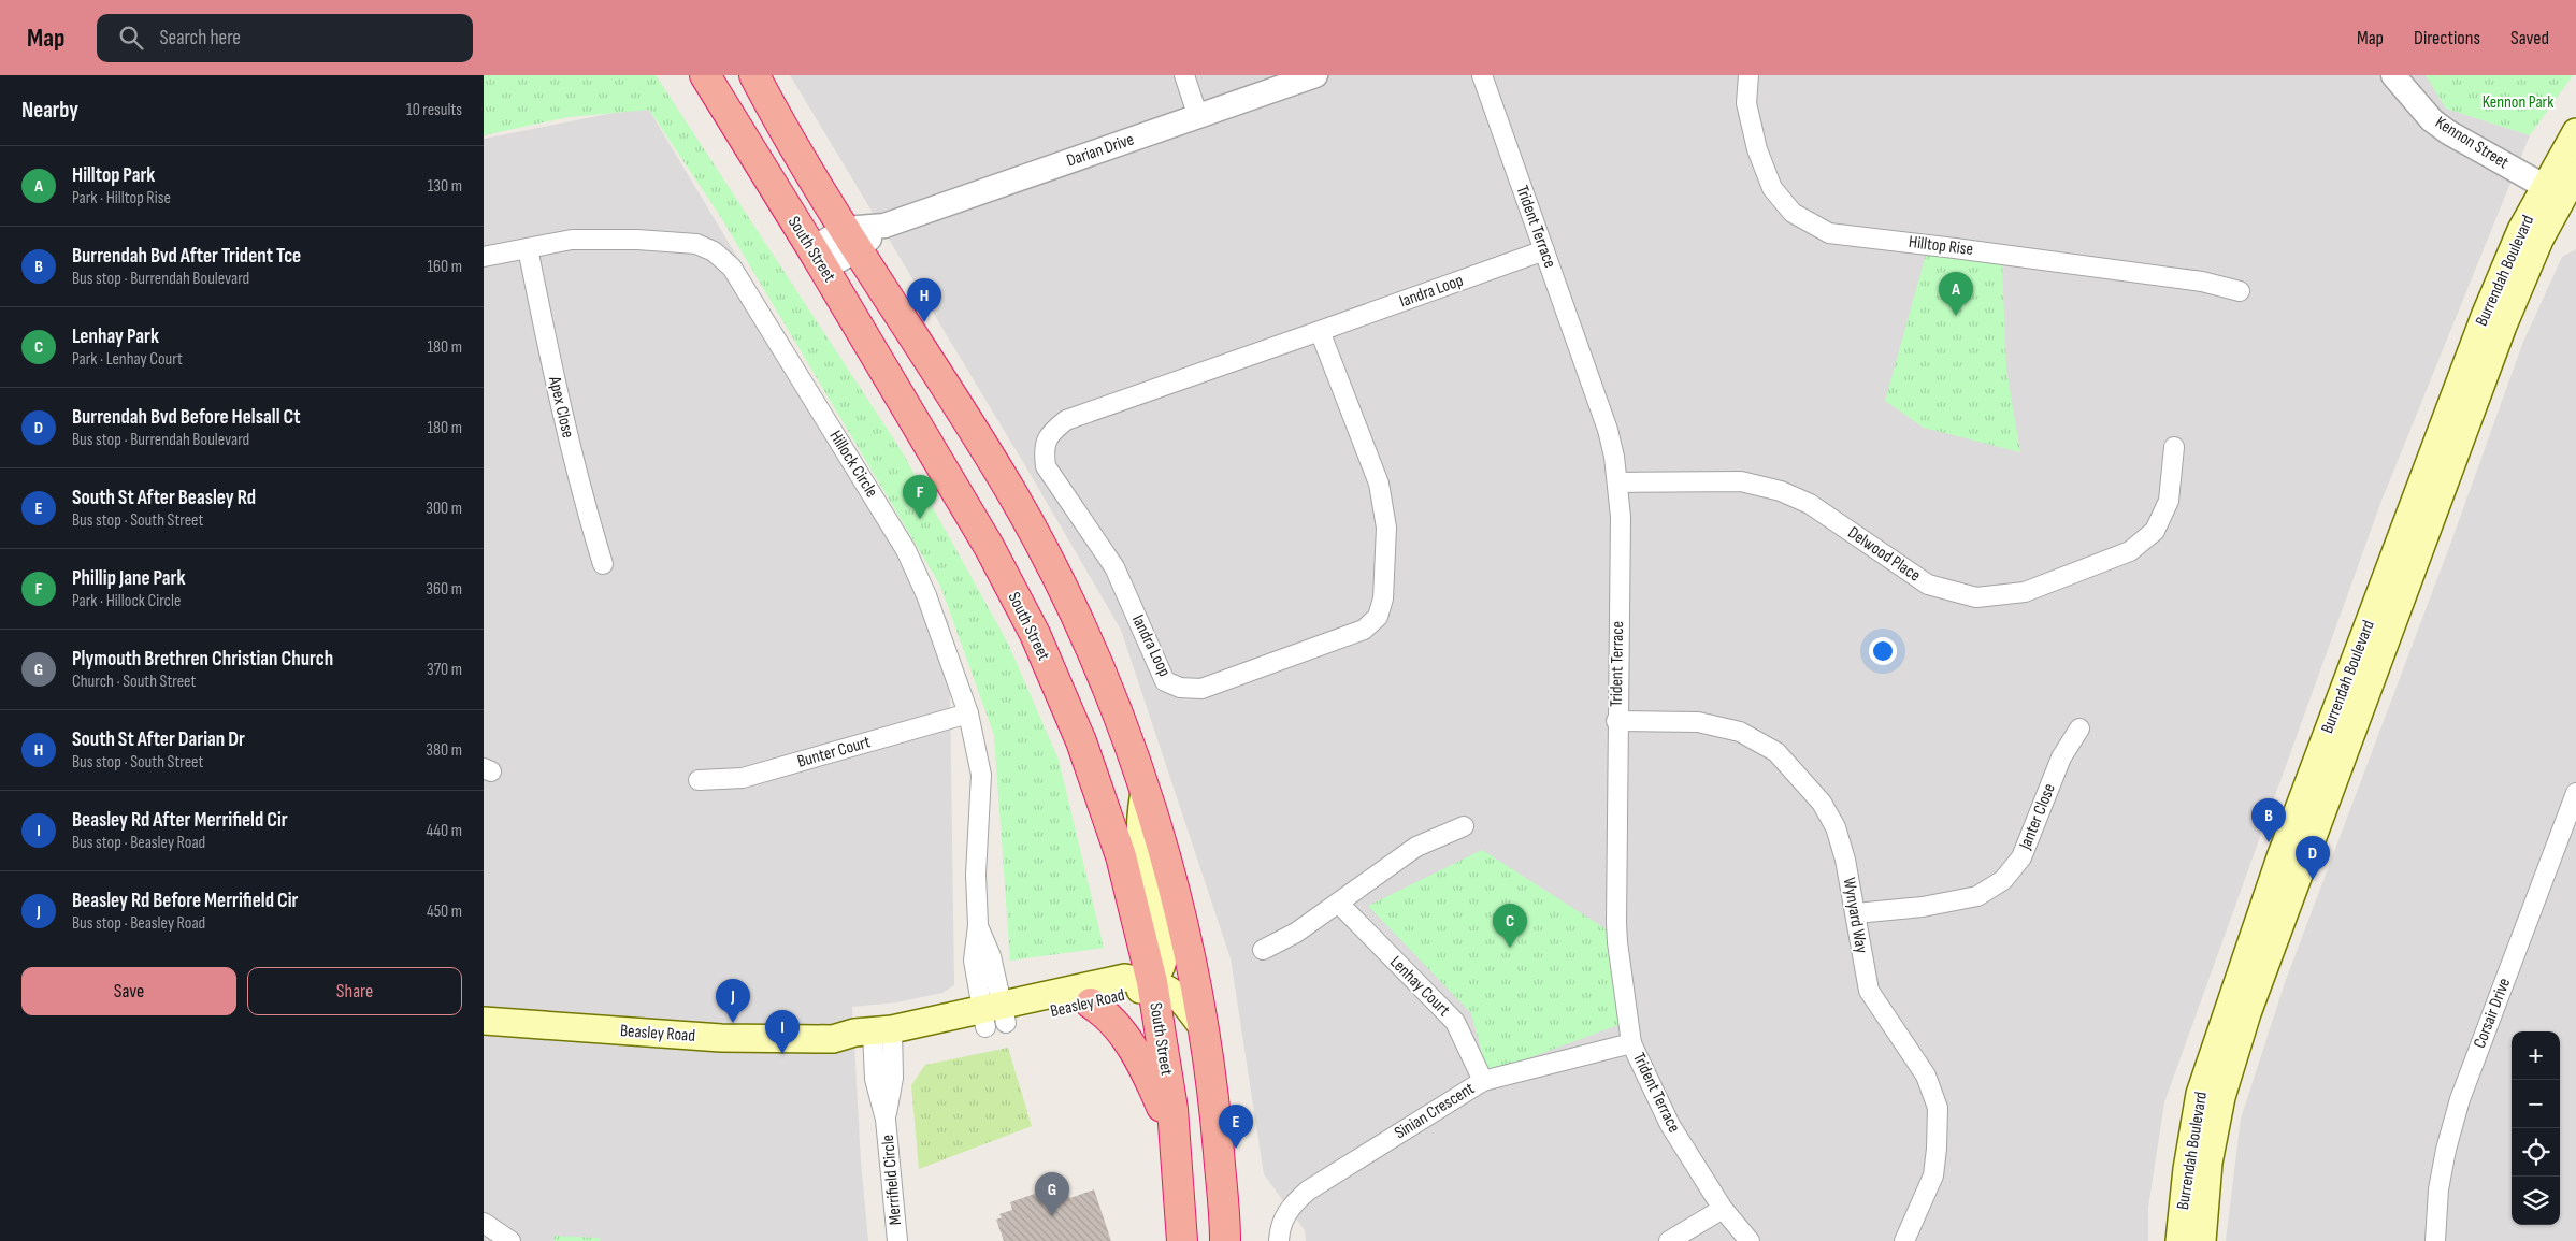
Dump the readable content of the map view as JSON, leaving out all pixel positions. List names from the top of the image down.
{
  "streets": {
    "highway": ["South Street"],
    "main road": ["Burrendah Boulevard", "Beasley Road"],
    "street": [
      "Kennon Street",
      "Darian Drive",
      "Trident Terrace",
      "Hilltop Rise",
      "Iandra Loop",
      "Apex Close",
      "Hillock Circle",
      "Delwood Place",
      "Bunter Court",
      "Janter Close",
      "Wynyard Way",
      "Lenhay Court",
      "Corsair Drive",
      "Sinian Crescent",
      "Merrifield Circle"
    ]
  },
  "crossings": [
    ["Kennon Street", "Burrendah Boulevard"],
    ["Darian Drive", "South Street"],
    ["Trident Terrace", "Iandra Loop"],
    ["Trident Terrace", "Delwood Place"],
    ["Trident Terrace", "Wynyard Way"],
    ["Trident Terrace", "Sinian Crescent"],
    ["South Street", "Beasley Road"],
    ["Apex Close", "Hillock Circle"],
    ["Hillock Circle", "Bunter Court"],
    ["Hillock Circle", "Beasley Road"],
    ["Janter Close", "Wynyard Way"],
    ["Lenhay Court", "Sinian Crescent"],
    ["Beasley Road", "Merrifield Circle"]
  ],
  "parks": ["Kennon Park"],
  "page": {
    "header": "Map",
    "search": "Search here",
    "nav": ["Map", "Directions", "Saved"],
    "heading": ["Nearby", "10 results"],
    "list": [
      {
        "mark": "A",
        "name": "Hilltop Park",
        "note": "Park · Hilltop Rise",
        "value": "130 m"
      },
      {
        "mark": "B",
        "name": "Burrendah Bvd After Trident Tce",
        "note": "Bus stop · Burrendah Boulevard",
        "value": "160 m"
      },
      {
        "mark": "C",
        "name": "Lenhay Park",
        "note": "Park · Lenhay Court",
        "value": "180 m"
      },
      {
        "mark": "D",
        "name": "Burrendah Bvd Before Helsall Ct",
        "note": "Bus stop · Burrendah Boulevard",
        "value": "180 m"
      },
      {
        "mark": "E",
        "name": "South St After Beasley Rd",
        "note": "Bus stop · South Street",
        "value": "300 m"
      },
      {
        "mark": "F",
        "name": "Phillip Jane Park",
        "note": "Park · Hillock Circle",
        "value": "360 m"
      },
      {
        "mark": "G",
        "name": "Plymouth Brethren Christian Church",
        "note": "Church · South Street",
        "value": "370 m"
      },
      {
        "mark": "H",
        "name": "South St After Darian Dr",
        "note": "Bus stop · South Street",
        "value": "380 m"
      },
      {
        "mark": "I",
        "name": "Beasley Rd After Merrifield Cir",
        "note": "Bus stop · Beasley Road",
        "value": "440 m"
      },
      {
        "mark": "J",
        "name": "Beasley Rd Before Merrifield Cir",
        "note": "Bus stop · Beasley Road",
        "value": "450 m"
      }
    ],
    "pins": [
      "A",
      "H",
      "F",
      "B",
      "D",
      "C",
      "J",
      "I",
      "E",
      "G"
    ],
    "buttons": ["Save", "Share"],
    "map_buttons": ["+", "−"]
  }
}
